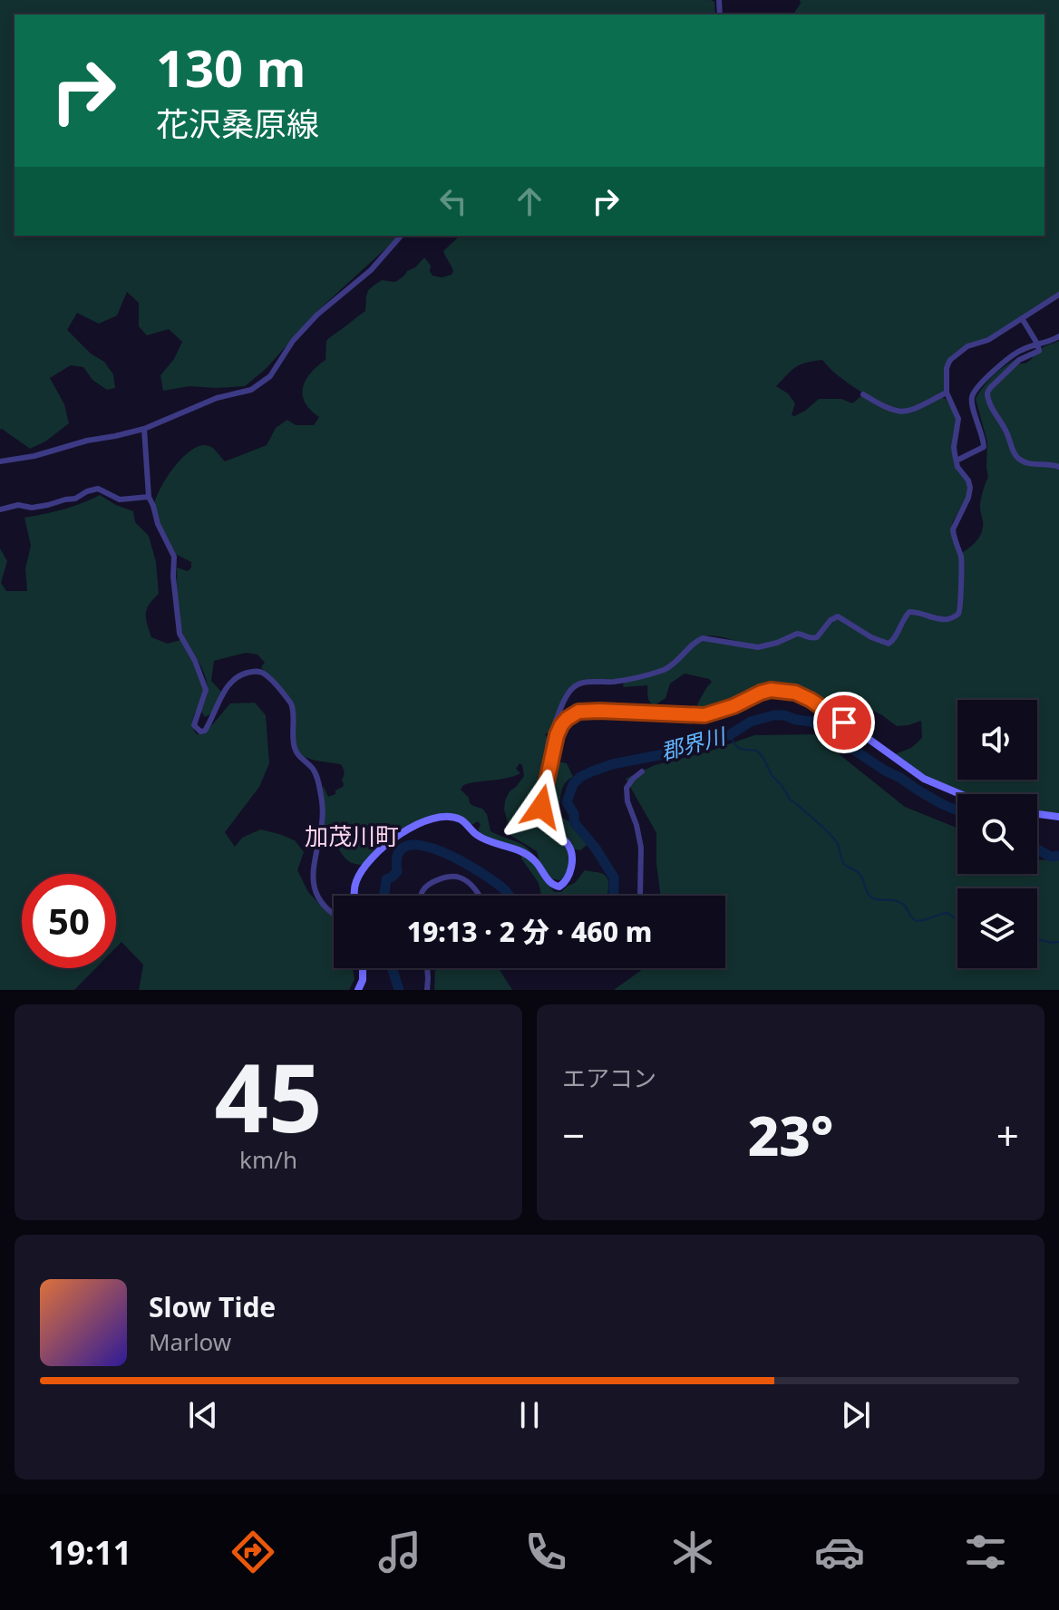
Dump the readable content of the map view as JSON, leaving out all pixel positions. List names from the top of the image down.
{
  "districts": ["加茂川町"],
  "water": ["郡界川"],
  "page": {
    "turn": ["130 m", "花沢桑原線"],
    "limit": "50",
    "trip": "19:13 · 2 分 · 460 m",
    "tile": [
      ["45", "km/h"],
      "エアコン"
    ],
    "heat": ["−", "23°", "+"],
    "song": ["Slow Tide", "Marlow"],
    "tabs": "19:11"
  }
}
